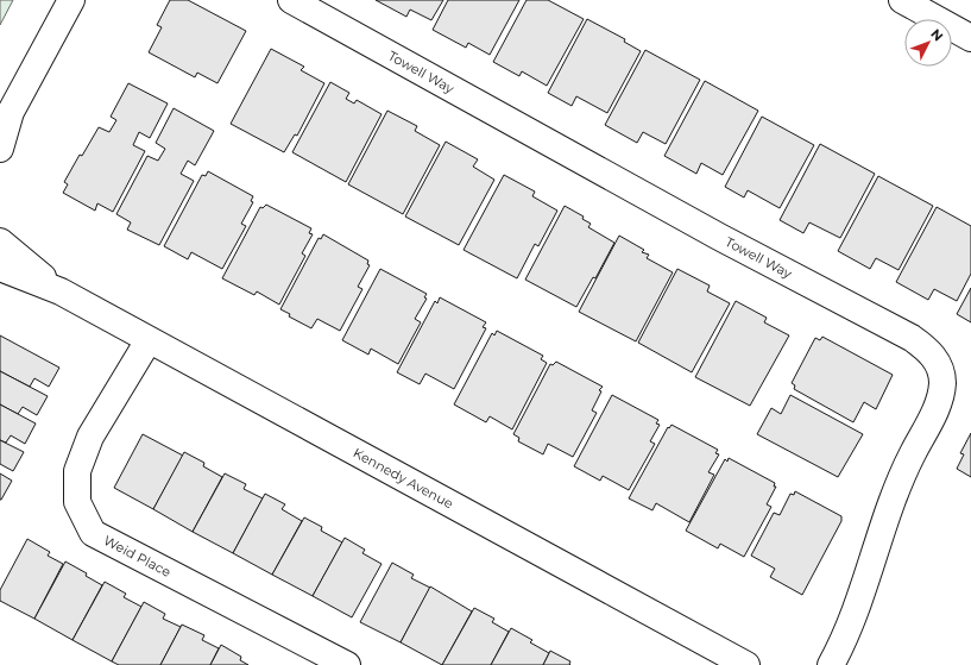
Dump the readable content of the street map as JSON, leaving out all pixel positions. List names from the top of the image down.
{
  "streets": {
    "street": ["Towell Way", "Kennedy Avenue", "Weid Place"]
  },
  "crossings": [
    ["Kennedy Avenue", "Weid Place"]
  ],
  "north": "top right"
}
